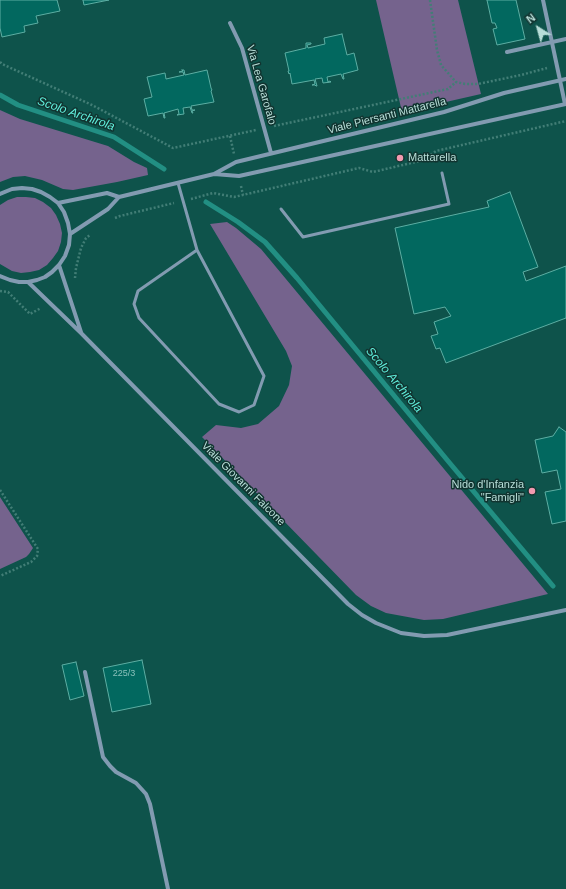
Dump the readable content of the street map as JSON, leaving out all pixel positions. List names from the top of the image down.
{
  "streets": {
    "street": ["Via Lea Garofalo", "Viale Piersanti Mattarella", "Viale Giovanni Falcone"]
  },
  "crossings": [
    ["Via Lea Garofalo", "Viale Piersanti Mattarella"]
  ],
  "water": ["Scolo Archirola"],
  "places": ["Mattarella", "Nido d'Infanzia \"Famigli\""],
  "house_numbers": ["225/3"],
  "north": "top left"
}
